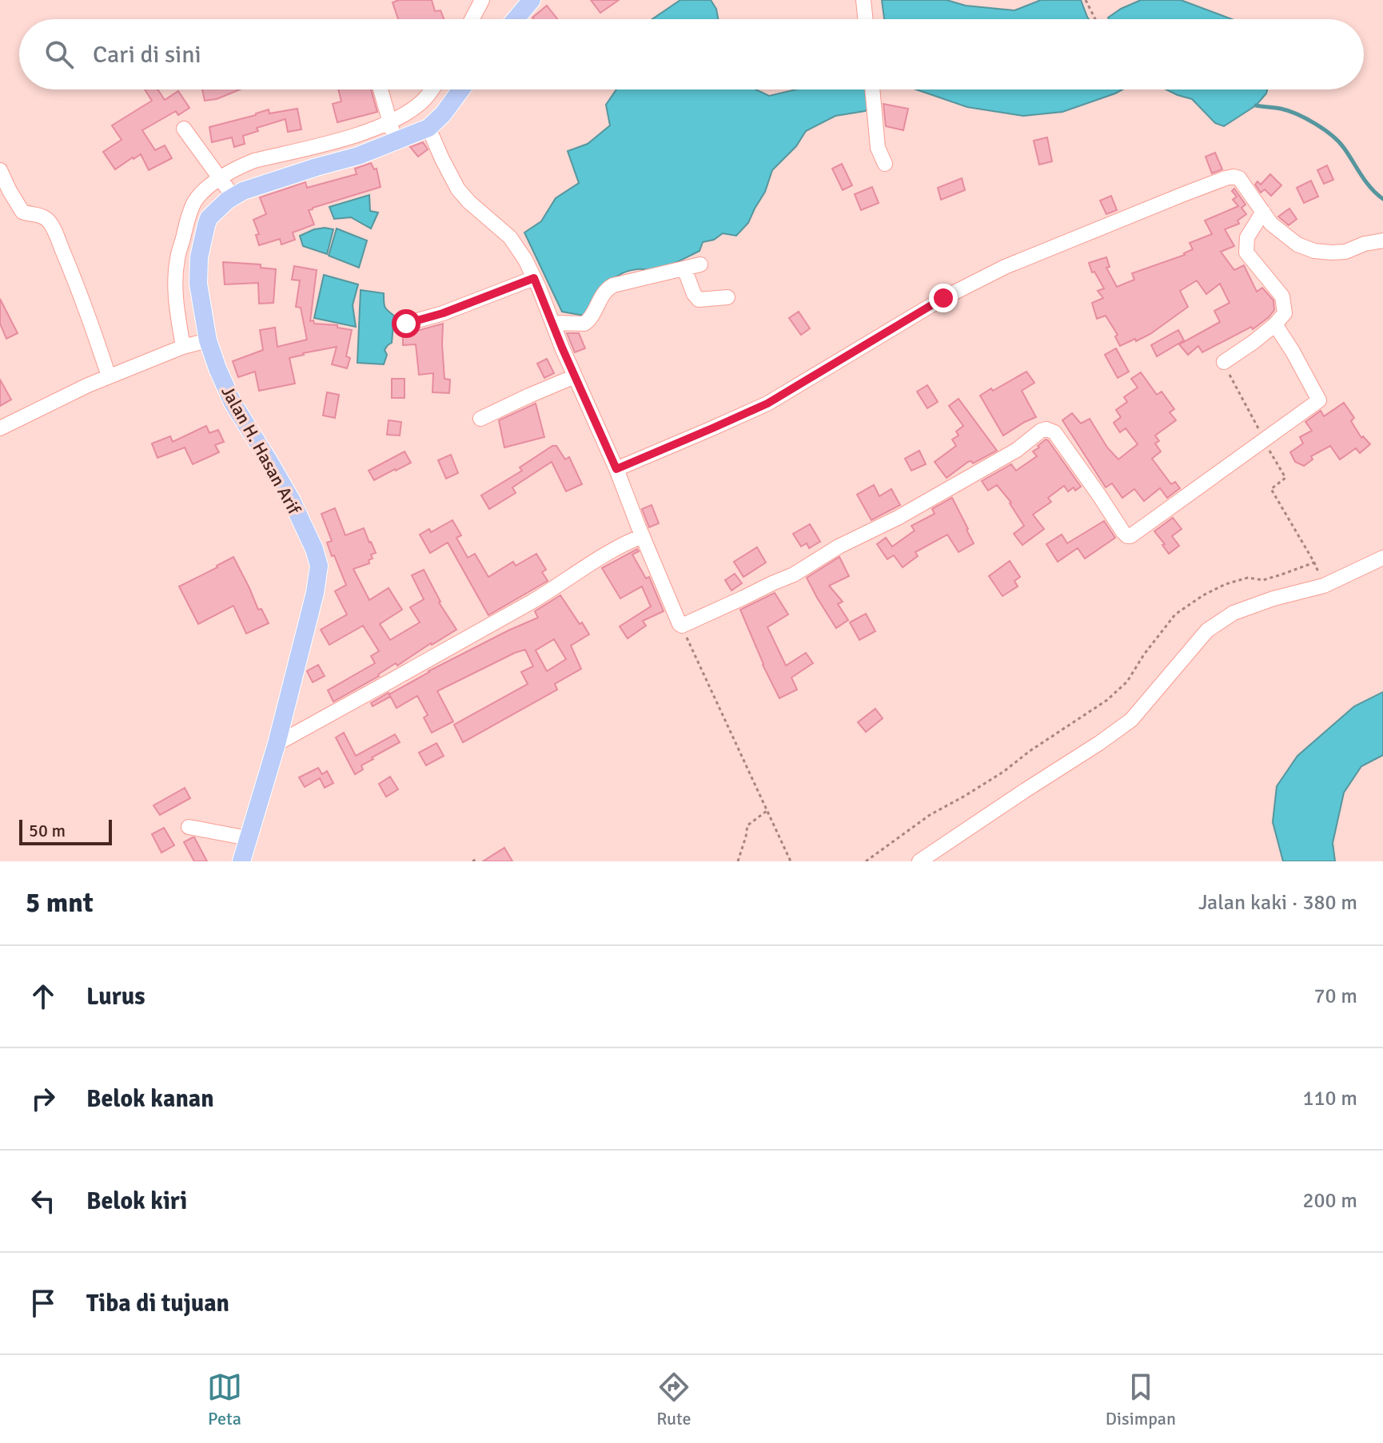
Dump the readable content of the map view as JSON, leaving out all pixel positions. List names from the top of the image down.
{
  "streets": {
    "main road": ["Jalan H. Hasan Arif"]
  },
  "scale_bar": "50 m",
  "page": {
    "search": "Cari di sini",
    "scale": "50 m",
    "heading": ["5 mnt", "Jalan kaki · 380 m"],
    "list": [
      ["Lurus", "70 m"],
      ["Belok kanan", "110 m"],
      ["Belok kiri", "200 m"],
      "Tiba di tujuan"
    ],
    "nav": ["Peta", "Rute", "Disimpan"]
  }
}
